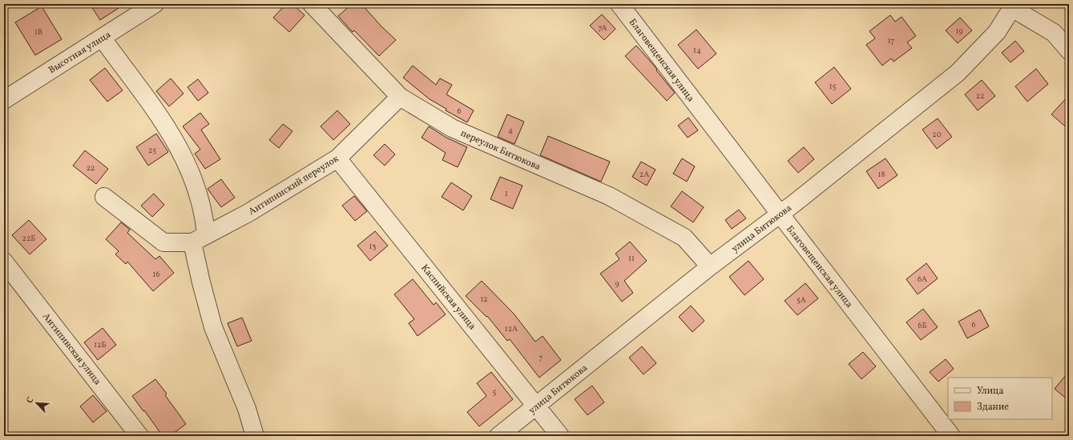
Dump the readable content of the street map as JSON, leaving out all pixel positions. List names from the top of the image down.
{
  "streets": {
    "street": [
      "Высотная улица",
      "Благовещенская улица",
      "переулок Битюкова",
      "Антипинский переулок",
      "улица Битюкова",
      "Каспийская улица",
      "Антипинская улица"
    ]
  },
  "crossings": [
    ["Благовещенская улица", "улица Битюкова"],
    ["переулок Битюкова", "Антипинский переулок"],
    ["переулок Битюкова", "улица Битюкова"],
    ["Антипинский переулок", "Каспийская улица"],
    ["улица Битюкова", "Каспийская улица"]
  ],
  "house_numbers": [
    "7А",
    "19",
    "1В",
    "17",
    "14",
    "15",
    "22",
    "6",
    "4",
    "20",
    "25",
    "22",
    "2А",
    "18",
    "1",
    "22Б",
    "13",
    "11",
    "16",
    "6А",
    "9",
    "12",
    "5А",
    "6",
    "6Б",
    "12А",
    "12Б",
    "7",
    "5"
  ],
  "legend": ["Улица", "Здание"],
  "north": "top left"
}
